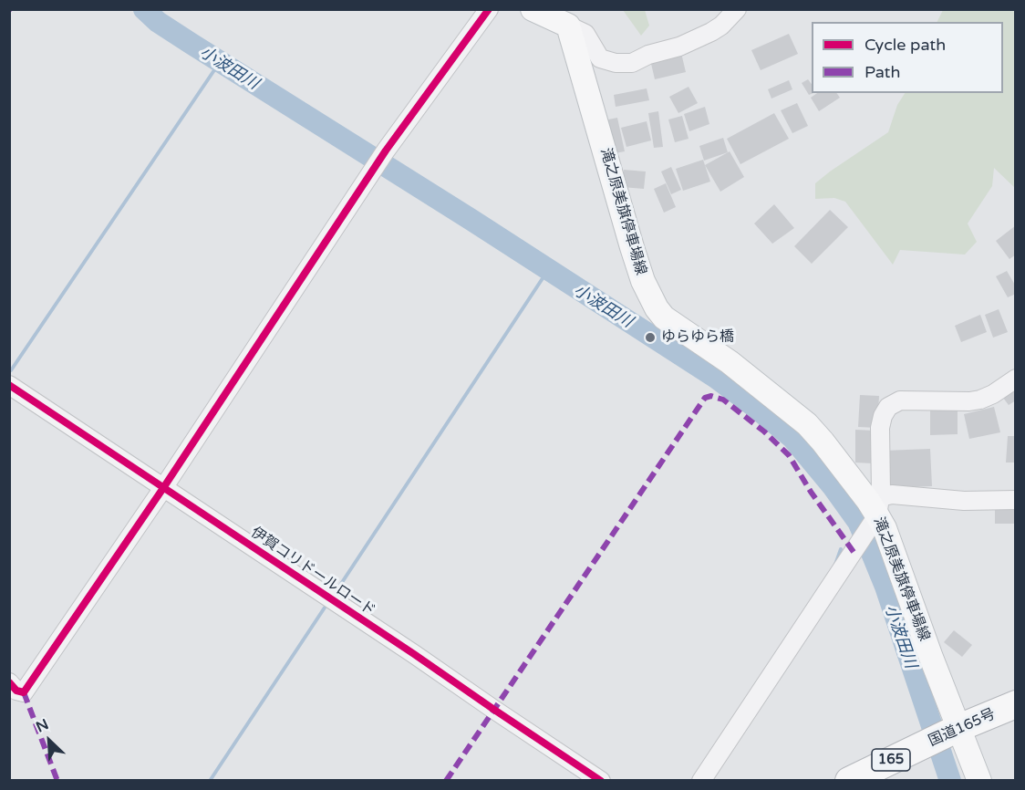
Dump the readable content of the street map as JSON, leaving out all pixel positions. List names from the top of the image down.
{
  "streets": {
    "highway": ["国道165号", "165"],
    "main road": ["滝之原美旗停車場線"],
    "street": ["伊賀コリドールロード"]
  },
  "crossings": [
    ["滝之原美旗停車場線", "国道165号"]
  ],
  "water": ["小波田川"],
  "places": ["ゆらゆら橋"],
  "legend": ["Cycle path", "Path"],
  "north": "top left"
}
